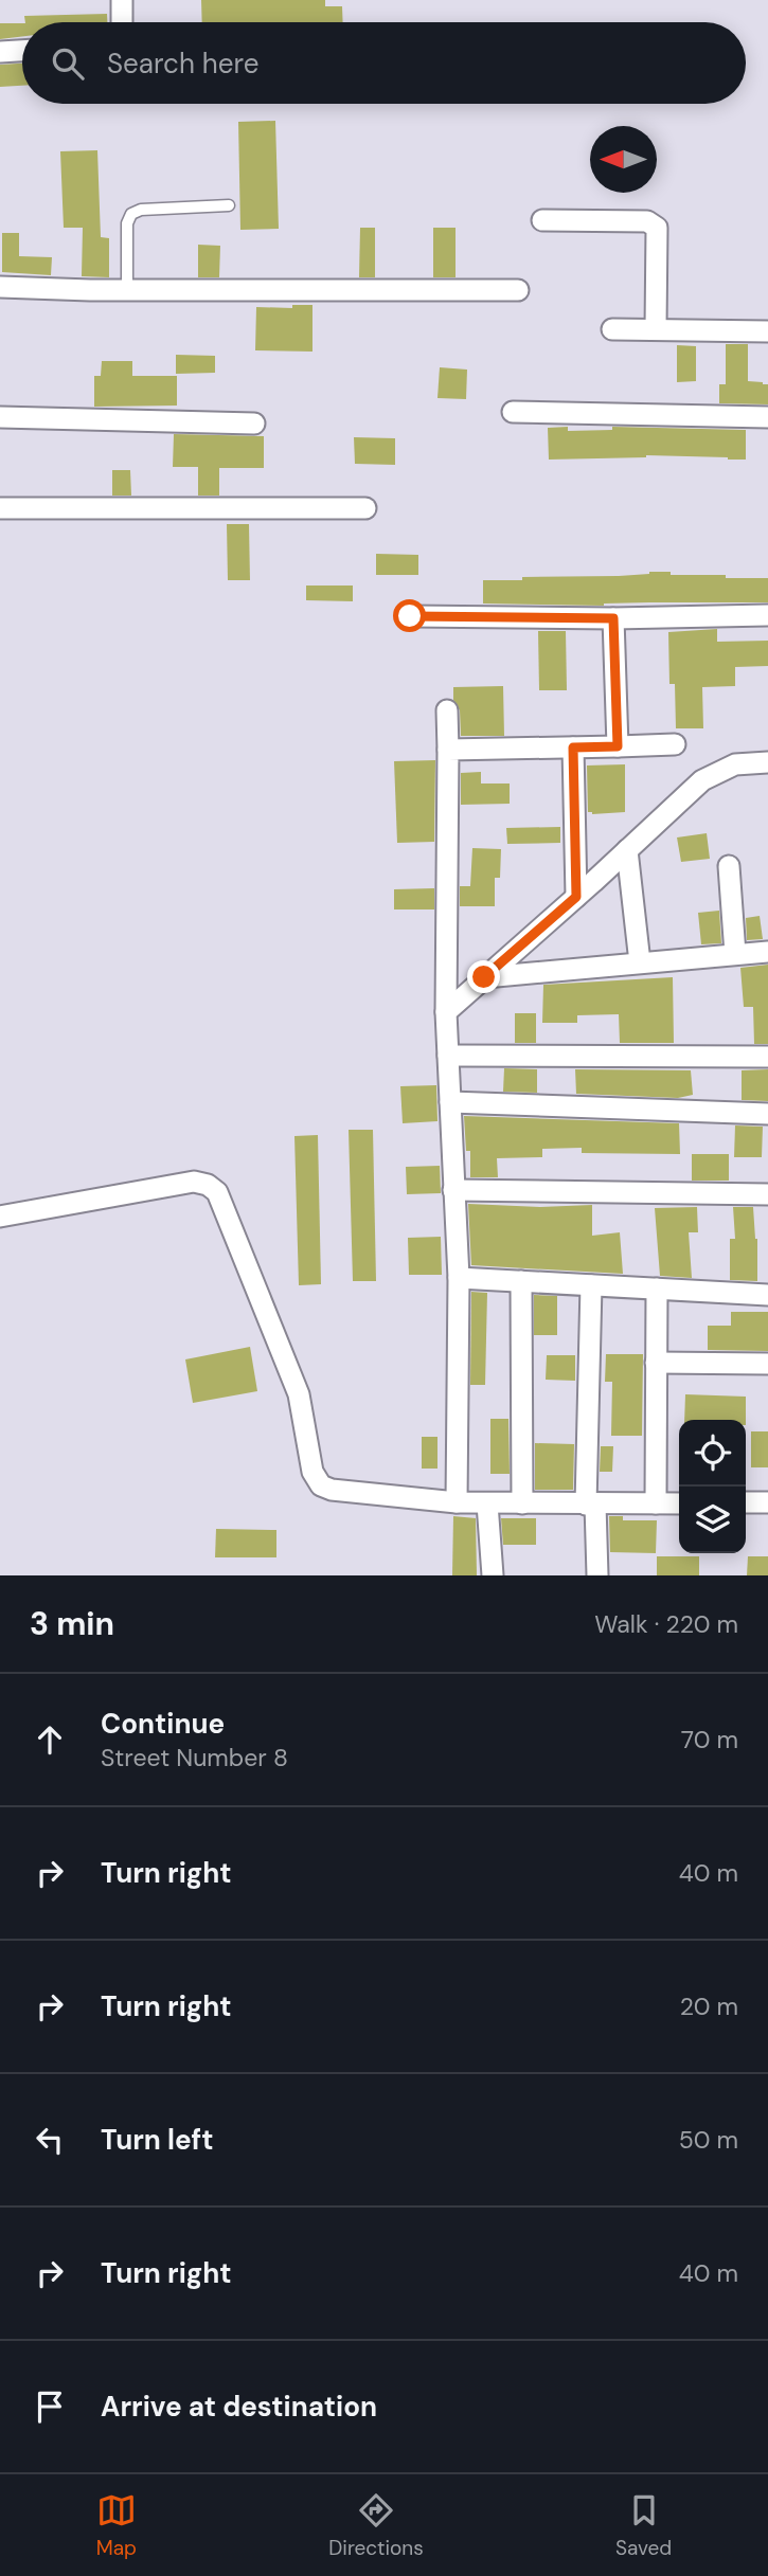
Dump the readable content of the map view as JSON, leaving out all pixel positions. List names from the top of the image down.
{
  "north": "left",
  "page": {
    "search": "Search here",
    "heading": ["3 min", "Walk · 220 m"],
    "list": [
      ["Continue", "Street Number 8", "70 m"],
      ["Turn right", "40 m"],
      ["Turn right", "20 m"],
      ["Turn left", "50 m"],
      ["Turn right", "40 m"],
      "Arrive at destination"
    ],
    "nav": ["Map", "Directions", "Saved"]
  }
}
